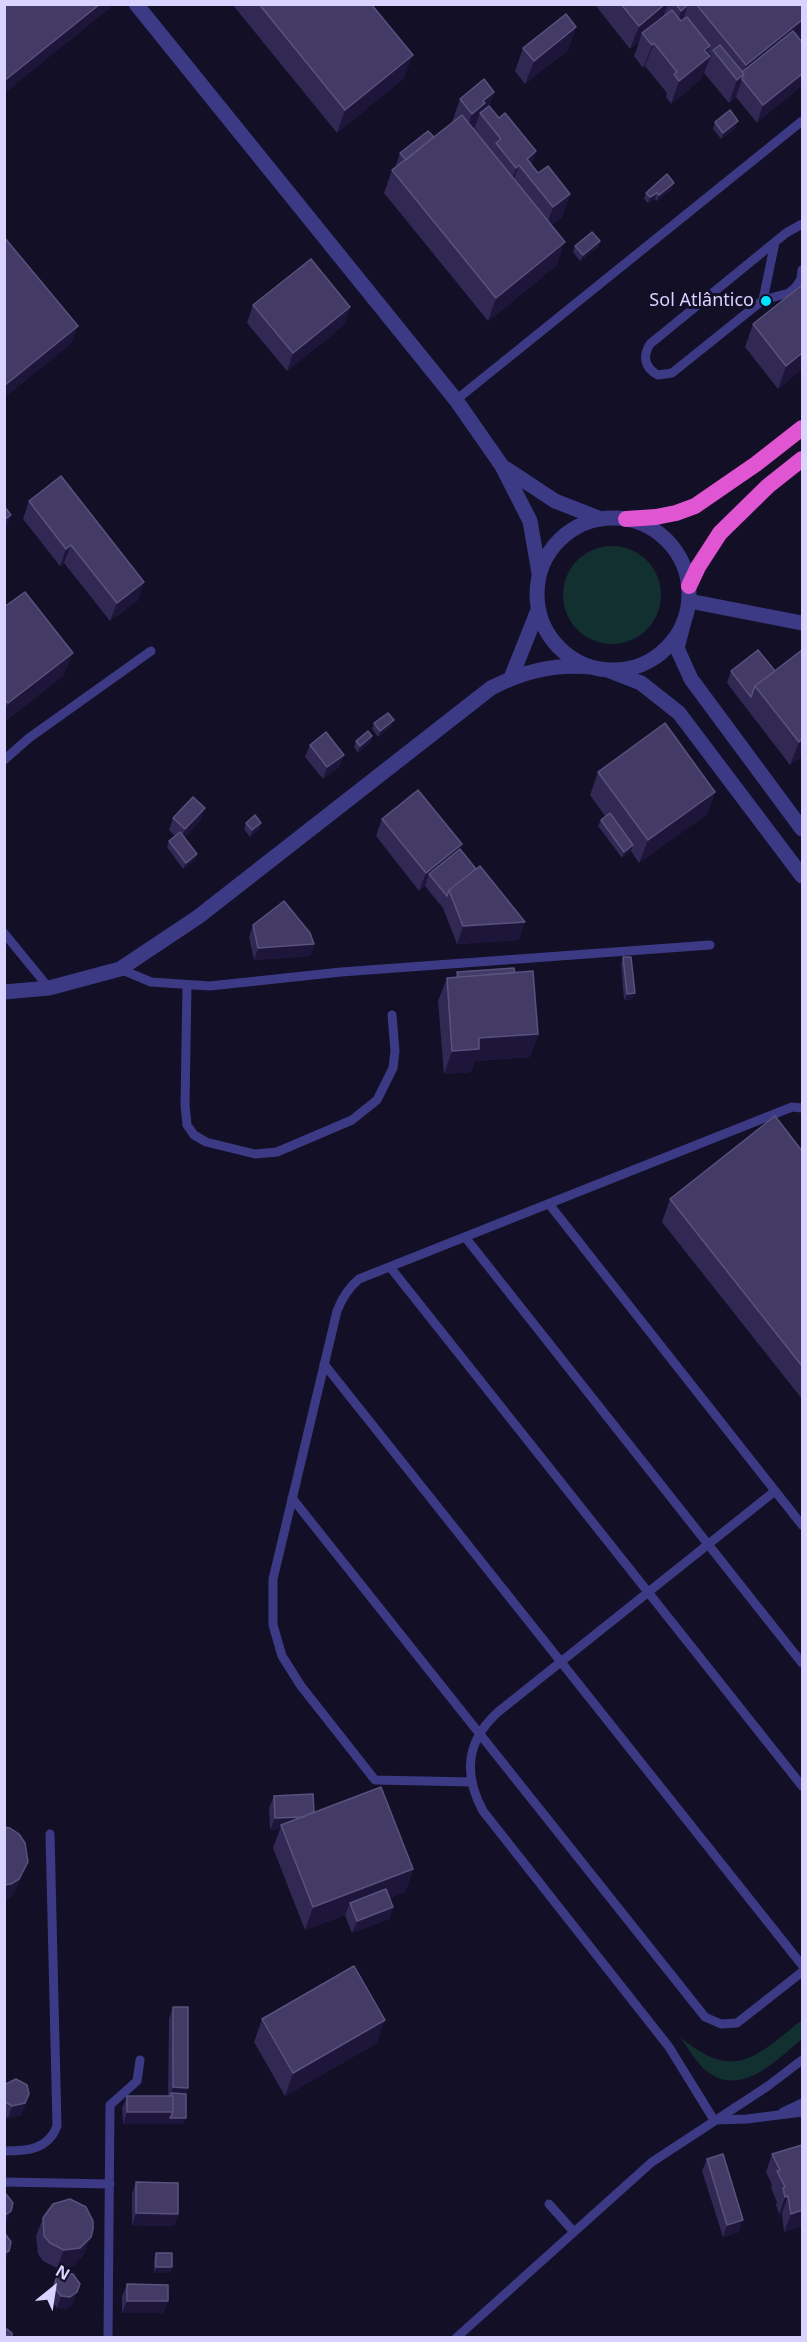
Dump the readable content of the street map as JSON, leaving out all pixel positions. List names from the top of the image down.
{
  "places": ["Sol Atlântico"],
  "north": "top right"
}
